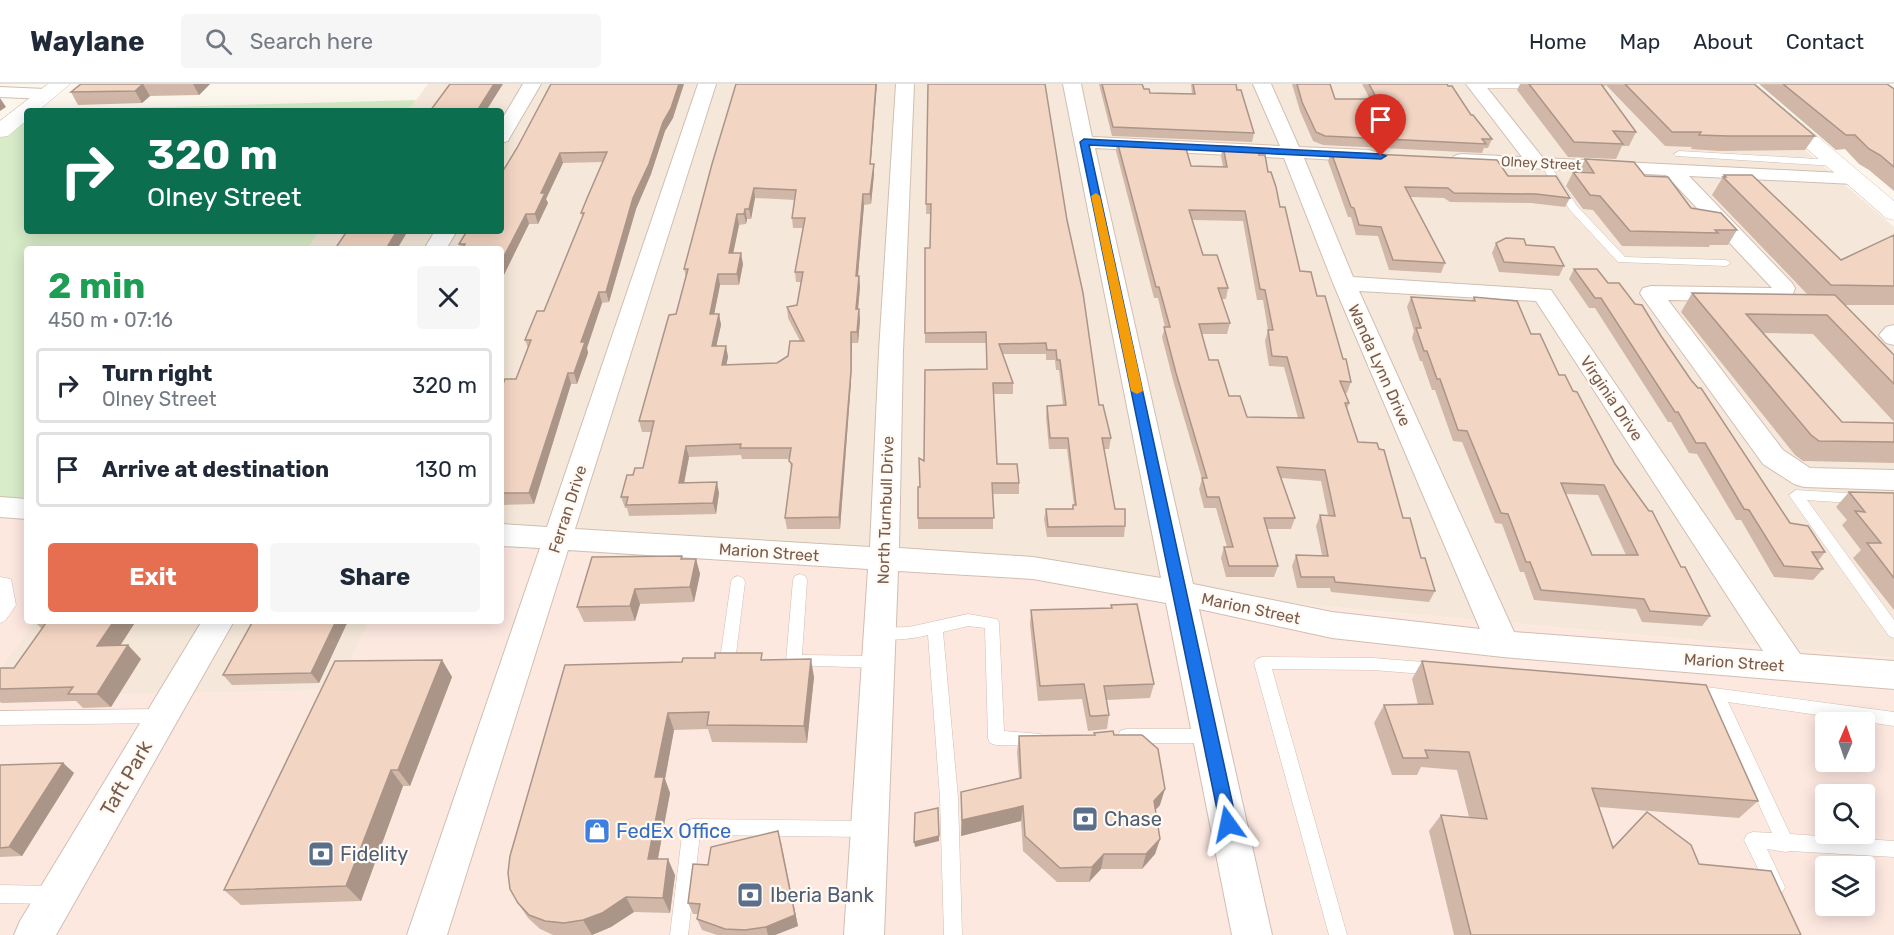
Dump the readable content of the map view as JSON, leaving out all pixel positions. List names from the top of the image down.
{
  "streets": {
    "street": [
      "Olney Street",
      "Wanda Lynn Drive",
      "Virginia Drive",
      "Ferran Drive",
      "North Turnbull Drive",
      "Marion Street",
      "Taft Park"
    ]
  },
  "crossings": [
    ["Wanda Lynn Drive", "Virginia Drive"],
    ["Wanda Lynn Drive", "Marion Street"],
    ["Virginia Drive", "Marion Street"],
    ["Ferran Drive", "Marion Street"],
    ["North Turnbull Drive", "Marion Street"]
  ],
  "places": {
    "bank": ["Chase", "Fidelity", "Iberia Bank"],
    "shop": ["FedEx Office"]
  },
  "north": "top",
  "page": {
    "header": "Waylane",
    "search": "Search here",
    "nav": [
      "Home",
      "Map",
      "About",
      "Contact"
    ],
    "turn": ["320 m", "Olney Street"],
    "heading": ["2 min", "450 m · 07:16"],
    "list": [
      {
        "name": "Turn right",
        "note": "Olney Street",
        "value": "320 m"
      },
      {
        "name": "Arrive at destination",
        "value": "130 m"
      }
    ],
    "buttons": ["Exit", "Share"]
  }
}
